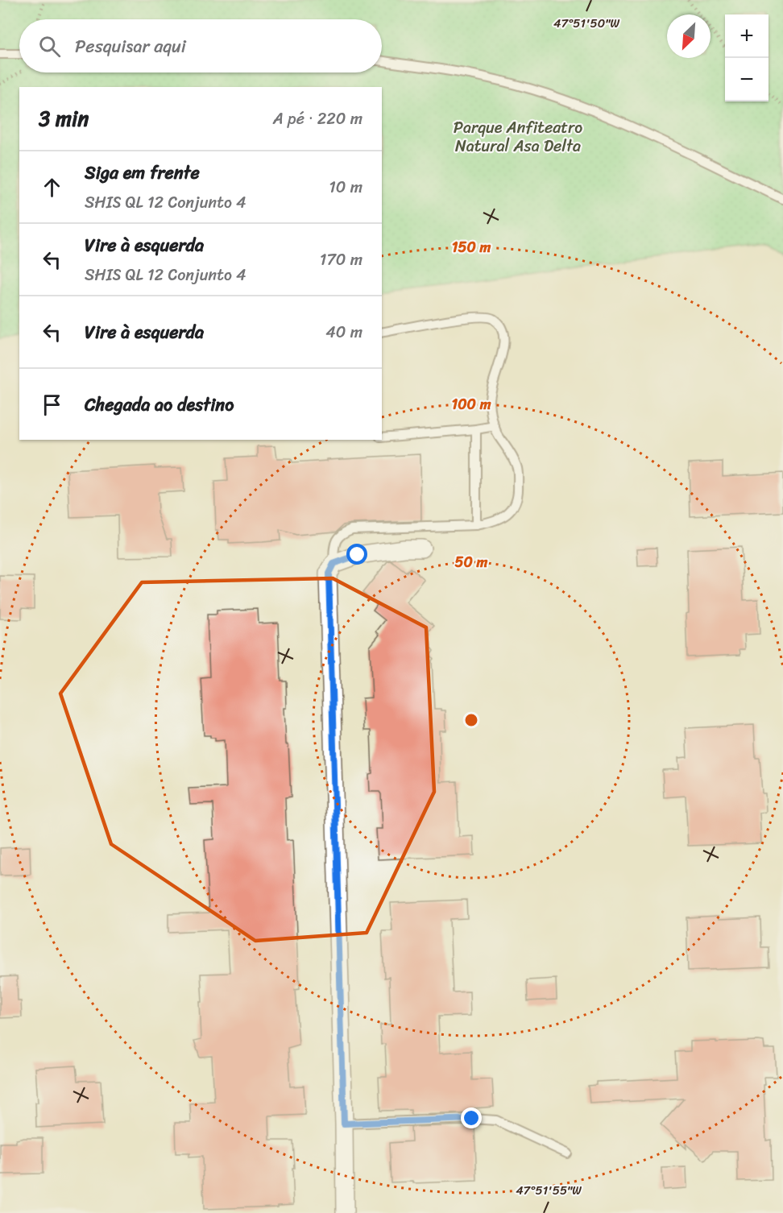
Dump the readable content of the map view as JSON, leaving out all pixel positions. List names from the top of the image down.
{
  "parks": ["Parque Anfiteatro Natural Asa Delta"],
  "north": "bottom left",
  "page": {
    "map_buttons": ["+", "−"],
    "search": "Pesquisar aqui",
    "heading": ["3 min", "A pé · 220 m"],
    "list": [
      ["Siga em frente", "SHIS QL 12 Conjunto 4", "10 m"],
      ["Vire à esquerda", "SHIS QL 12 Conjunto 4", "170 m"],
      ["Vire à esquerda", "40 m"],
      "Chegada ao destino"
    ]
  },
  "coordinates": ["47°51'50\"W", "47°51'55\"W"],
  "rings": ["150 m", "100 m", "50 m"]
}
